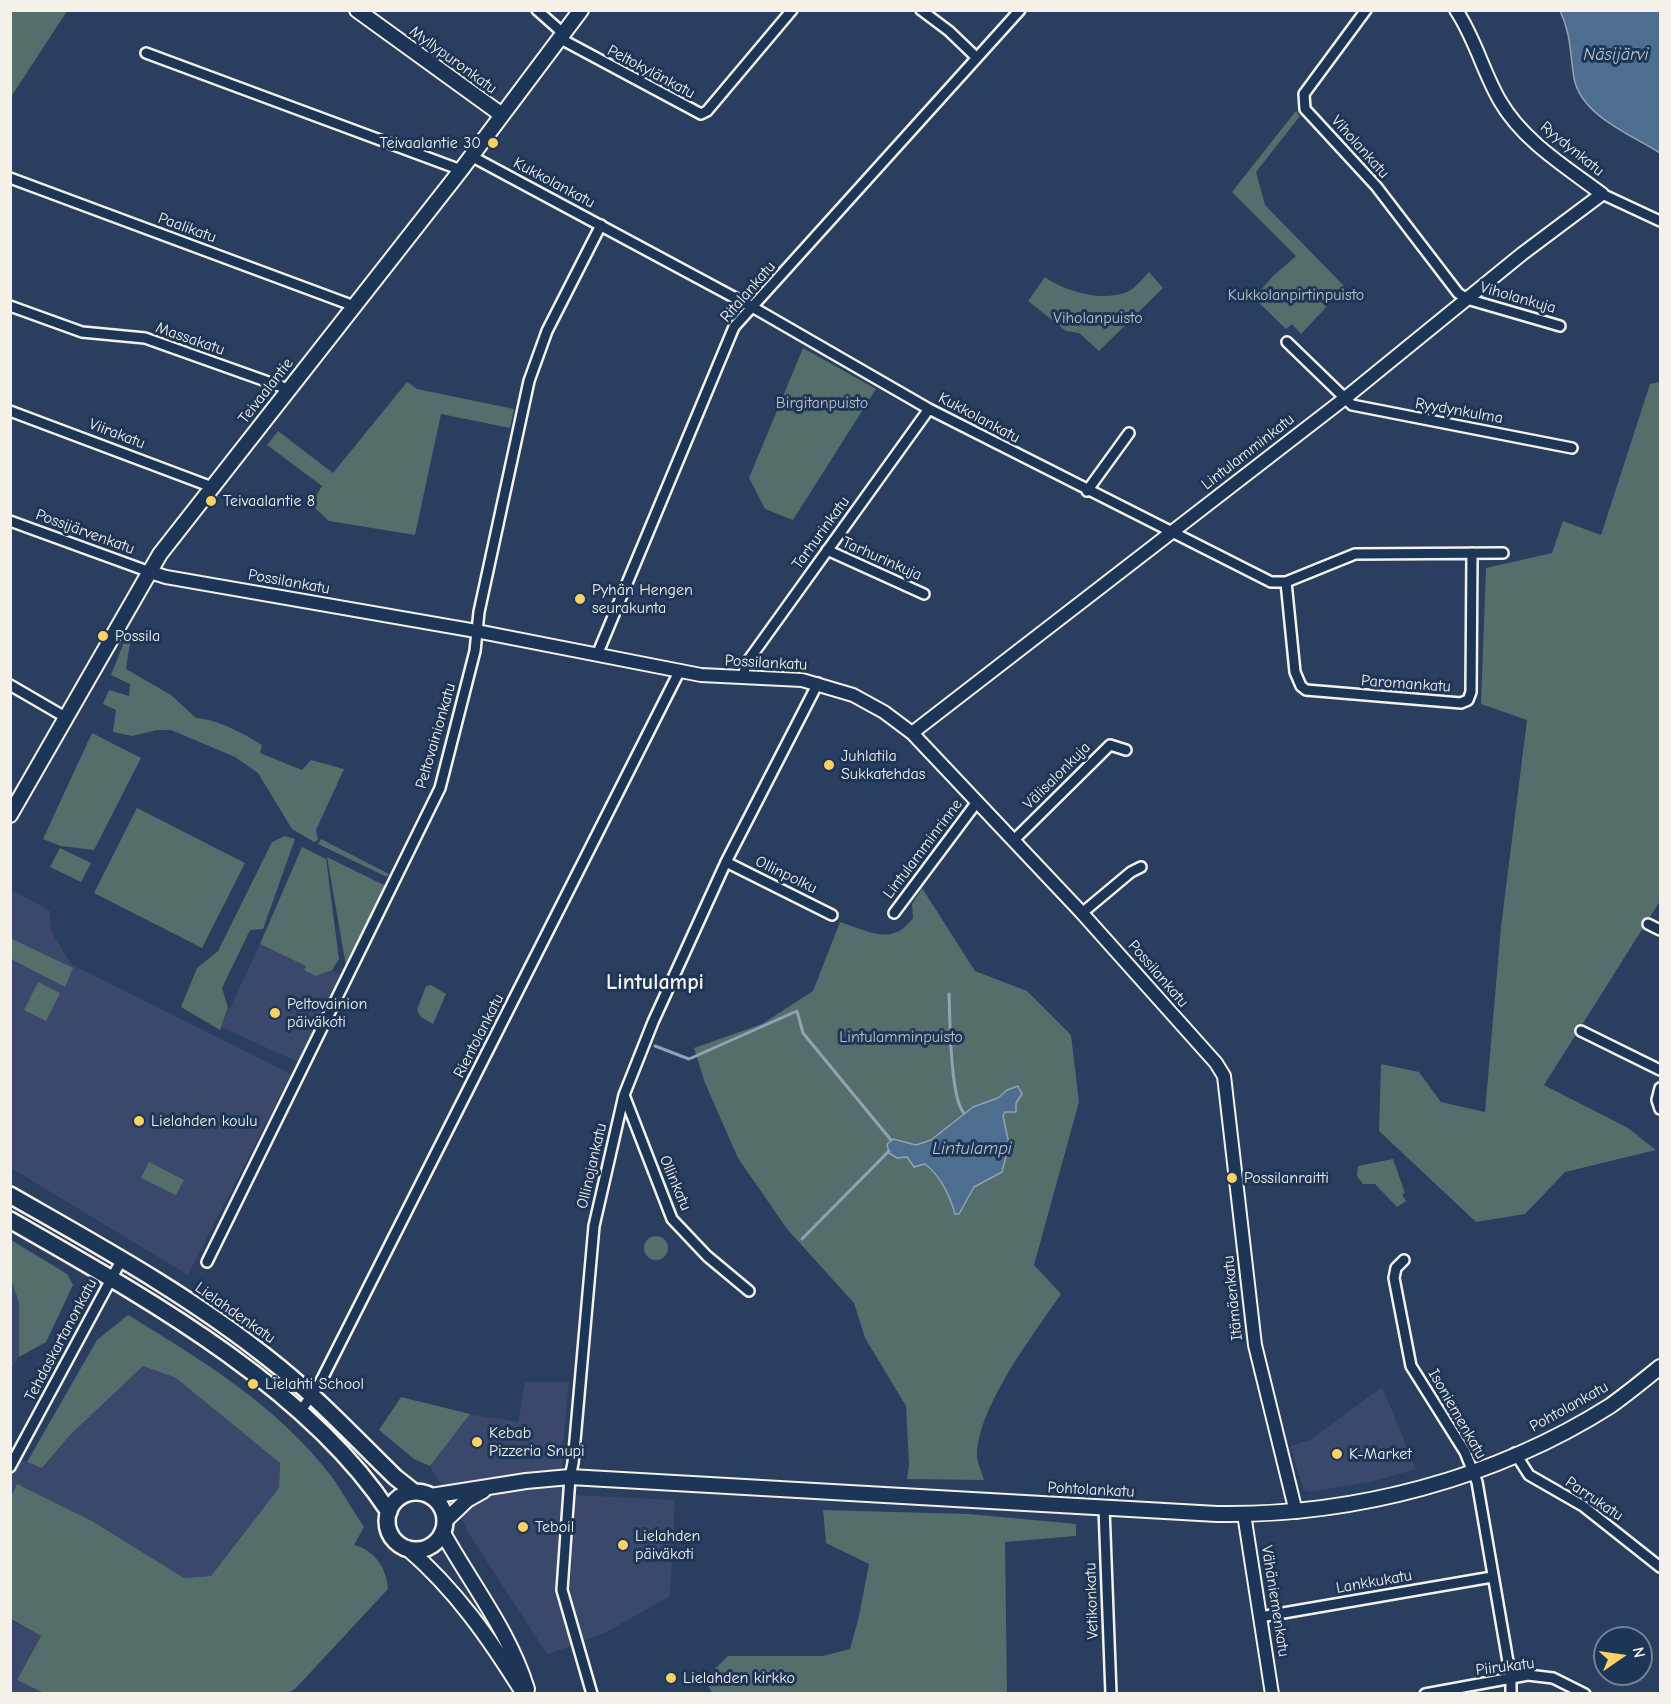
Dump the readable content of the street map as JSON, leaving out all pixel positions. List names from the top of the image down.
{
  "streets": {
    "main road": [
      "Myllypuronkatu",
      "Teivaalantie",
      "Lielahdenkatu",
      "Pohtolankatu"
    ],
    "street": [
      "Peltokylänkatu",
      "Viholankatu",
      "Ryydynkatu",
      "Kukkolankatu",
      "Paalikatu",
      "Ritalankatu",
      "Viholankuja",
      "Massakatu",
      "Ryydynkulma",
      "Viirakatu",
      "Lintulamminkatu",
      "Possijärvenkatu",
      "Tarhurinkatu",
      "Tarhurinkuja",
      "Possilankatu",
      "Paromankatu",
      "Peltovainionkatu",
      "Välisalonkuja",
      "Lintulamminrinne",
      "Ollinpolku",
      "Rientolankatu",
      "Ollinojankatu",
      "Ollinkatu",
      "Itämäenkatu",
      "Tehdaskartanonkatu",
      "Isoniemenkatu",
      "Parrukatu",
      "Lankkukatu",
      "Vetikonkatu",
      "Vähäniemenkatu",
      "Piirukatu"
    ]
  },
  "crossings": [
    ["Myllypuronkatu", "Teivaalantie"],
    ["Peltokylänkatu", "Teivaalantie"],
    ["Viholankatu", "Viholankuja"],
    ["Viholankatu", "Lintulamminkatu"],
    ["Ryydynkatu", "Lintulamminkatu"],
    ["Kukkolankatu", "Ritalankatu"],
    ["Kukkolankatu", "Teivaalantie"],
    ["Kukkolankatu", "Lintulamminkatu"],
    ["Kukkolankatu", "Tarhurinkatu"],
    ["Kukkolankatu", "Paromankatu"],
    ["Kukkolankatu", "Peltovainionkatu"],
    ["Paalikatu", "Teivaalantie"],
    ["Ritalankatu", "Possilankatu"],
    ["Viholankuja", "Lintulamminkatu"],
    ["Massakatu", "Teivaalantie"],
    ["Teivaalantie", "Viirakatu"],
    ["Teivaalantie", "Possijärvenkatu"],
    ["Teivaalantie", "Possilankatu"],
    ["Ryydynkulma", "Lintulamminkatu"],
    ["Lintulamminkatu", "Possilankatu"],
    ["Possijärvenkatu", "Possilankatu"],
    ["Tarhurinkatu", "Tarhurinkuja"],
    ["Tarhurinkatu", "Possilankatu"],
    ["Possilankatu", "Peltovainionkatu"],
    ["Possilankatu", "Välisalonkuja"],
    ["Possilankatu", "Lintulamminrinne"],
    ["Possilankatu", "Rientolankatu"],
    ["Possilankatu", "Ollinojankatu"],
    ["Possilankatu", "Itämäenkatu"],
    ["Ollinpolku", "Ollinojankatu"],
    ["Rientolankatu", "Lielahdenkatu"],
    ["Ollinojankatu", "Ollinkatu"],
    ["Ollinojankatu", "Pohtolankatu"],
    ["Itämäenkatu", "Pohtolankatu"],
    ["Lielahdenkatu", "Tehdaskartanonkatu"],
    ["Lielahdenkatu", "Pohtolankatu"],
    ["Pohtolankatu", "Isoniemenkatu"],
    ["Pohtolankatu", "Parrukatu"],
    ["Pohtolankatu", "Vetikonkatu"],
    ["Pohtolankatu", "Vähäniemenkatu"],
    ["Isoniemenkatu", "Lankkukatu"],
    ["Isoniemenkatu", "Piirukatu"],
    ["Lankkukatu", "Vähäniemenkatu"]
  ],
  "districts": ["Lintulampi"],
  "water": ["Näsijärvi", "Lintulampi"],
  "parks": [
    "Kukkolanpirtinpuisto",
    "Viholanpuisto",
    "Birgitanpuisto",
    "Lintulamminpuisto"
  ],
  "places": [
    "Teivaalantie 30",
    "Teivaalantie 8",
    "Pyhän Hengen seurakunta",
    "Possila",
    "Juhlatila Sukkatehdas",
    "Peltovainion päiväkoti",
    "Lielahden koulu",
    "Possilanraitti",
    "Lielahti School",
    "Kebab Pizzeria Snupi",
    "K-Market",
    "Teboil",
    "Lielahden päiväkoti",
    "Lielahden kirkko"
  ],
  "north": "right"
}
